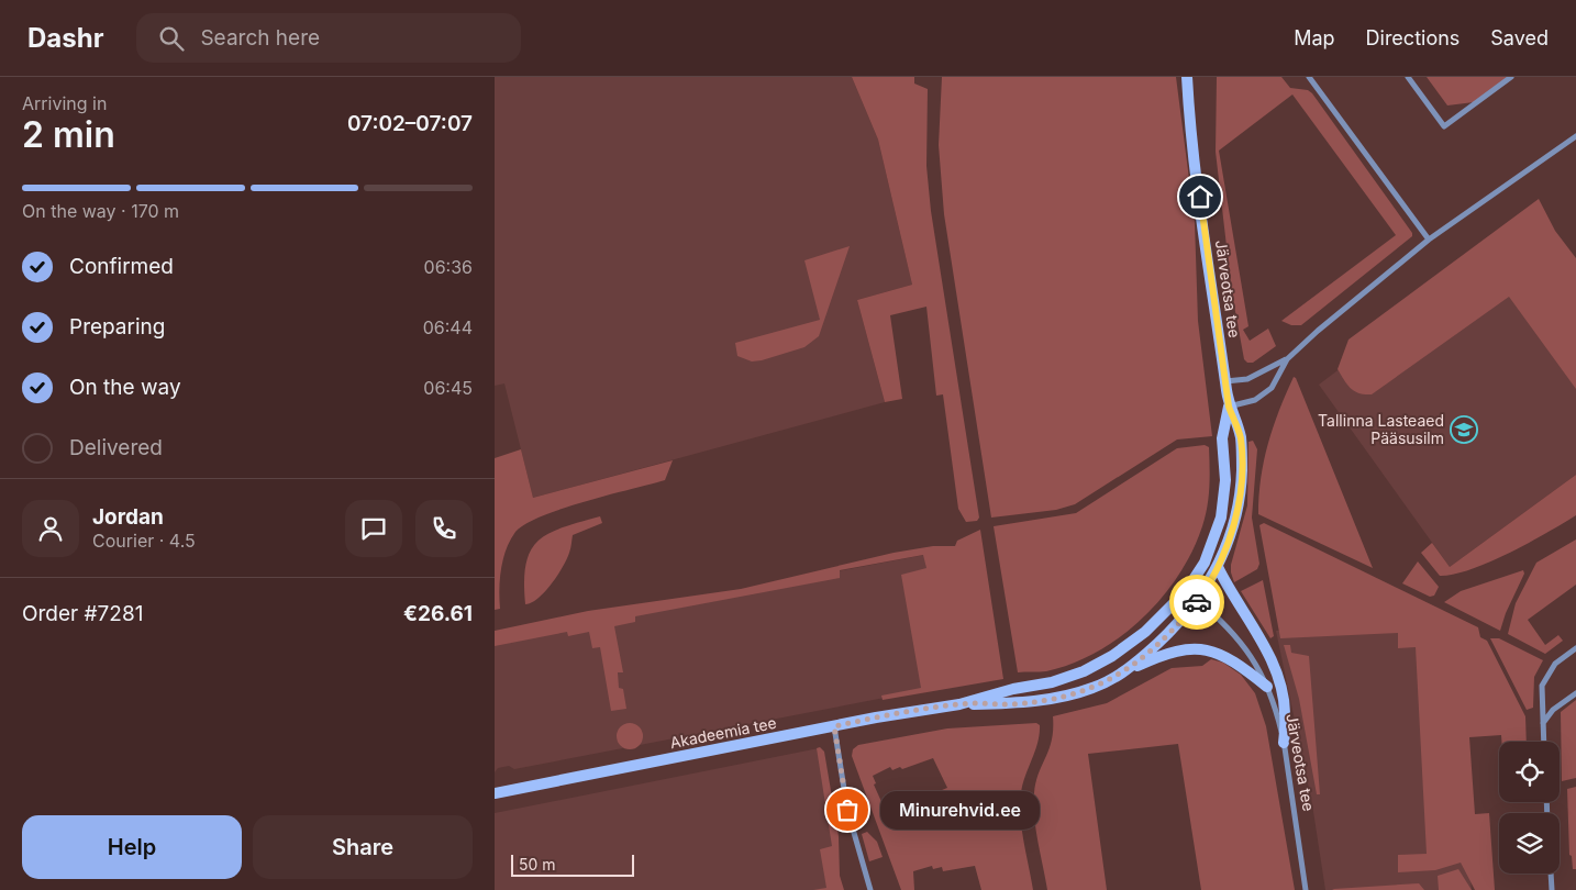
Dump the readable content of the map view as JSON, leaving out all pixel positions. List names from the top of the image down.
{
  "streets": {
    "main road": ["Järveotsa tee", "Akadeemia tee"]
  },
  "crossings": [
    ["Järveotsa tee", "Akadeemia tee"]
  ],
  "places": {
    "school or university": ["Tallinna Lasteaed Pääsusilm"],
    "other": ["Minurehvid.ee"]
  },
  "scale_bar": "50 m",
  "page": {
    "header": "Dashr",
    "search": "Search here",
    "nav": ["Map", "Directions", "Saved"],
    "heading": ["2 min", "Arriving in", "07:02–07:07"],
    "panel": [
      "Jordan",
      "Courier · 4.5",
      "Order #7281",
      "€26.61"
    ],
    "bar": "On the way · 170 m",
    "list": [
      ["Confirmed", "06:36"],
      ["Preparing", "06:44"],
      ["On the way", "06:45"],
      "Delivered"
    ],
    "bubble": "Minurehvid.ee",
    "buttons": ["Help", "Share"],
    "scale": "50 m"
  }
}
